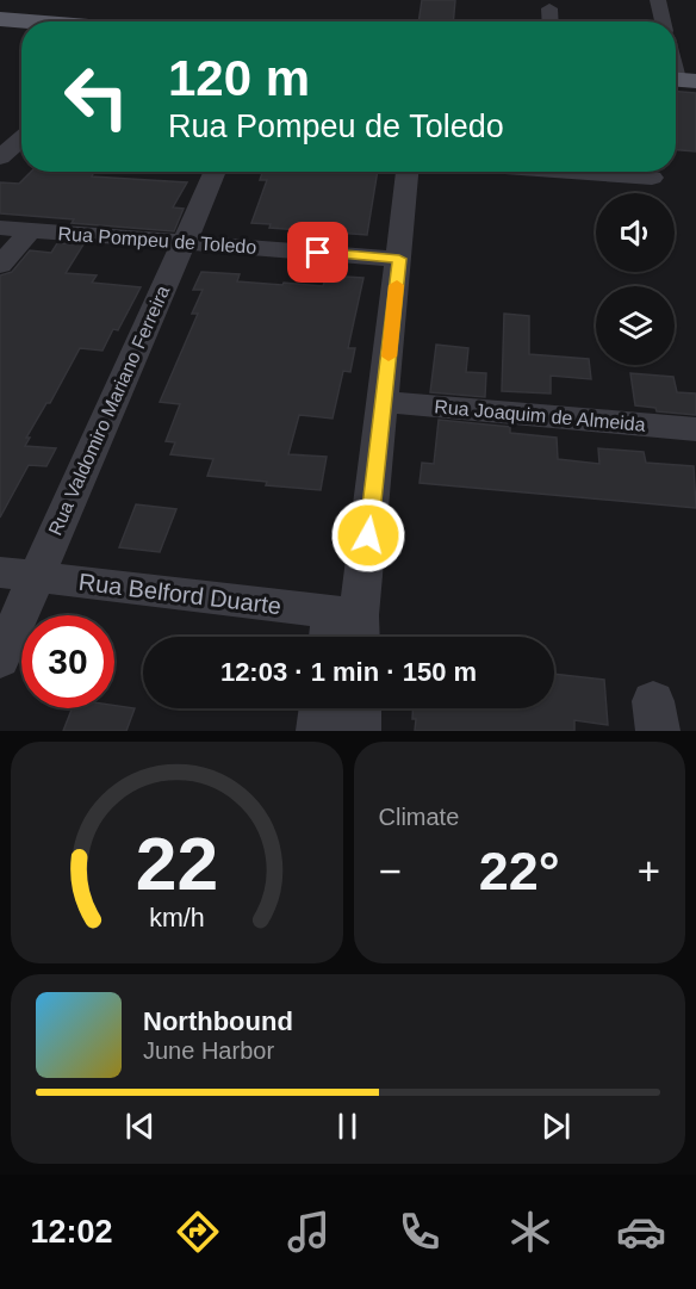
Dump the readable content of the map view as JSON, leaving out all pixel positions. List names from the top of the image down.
{
  "streets": {
    "street": [
      "Rua Pompeu de Toledo",
      "Rua Valdomiro Mariano Ferreira",
      "Rua Joaquim de Almeida",
      "Rua Belford Duarte"
    ]
  },
  "crossings": [
    ["Rua Pompeu de Toledo", "Rua Valdomiro Mariano Ferreira"],
    ["Rua Valdomiro Mariano Ferreira", "Rua Belford Duarte"]
  ],
  "page": {
    "turn": ["120 m", "Rua Pompeu de Toledo"],
    "limit": "30",
    "trip": "12:03 · 1 min · 150 m",
    "tile": "Climate",
    "heat": ["−", "22°", "+"],
    "song": ["Northbound", "June Harbor"],
    "tabs": "12:02",
    "gauge": ["22", "km/h"]
  }
}
